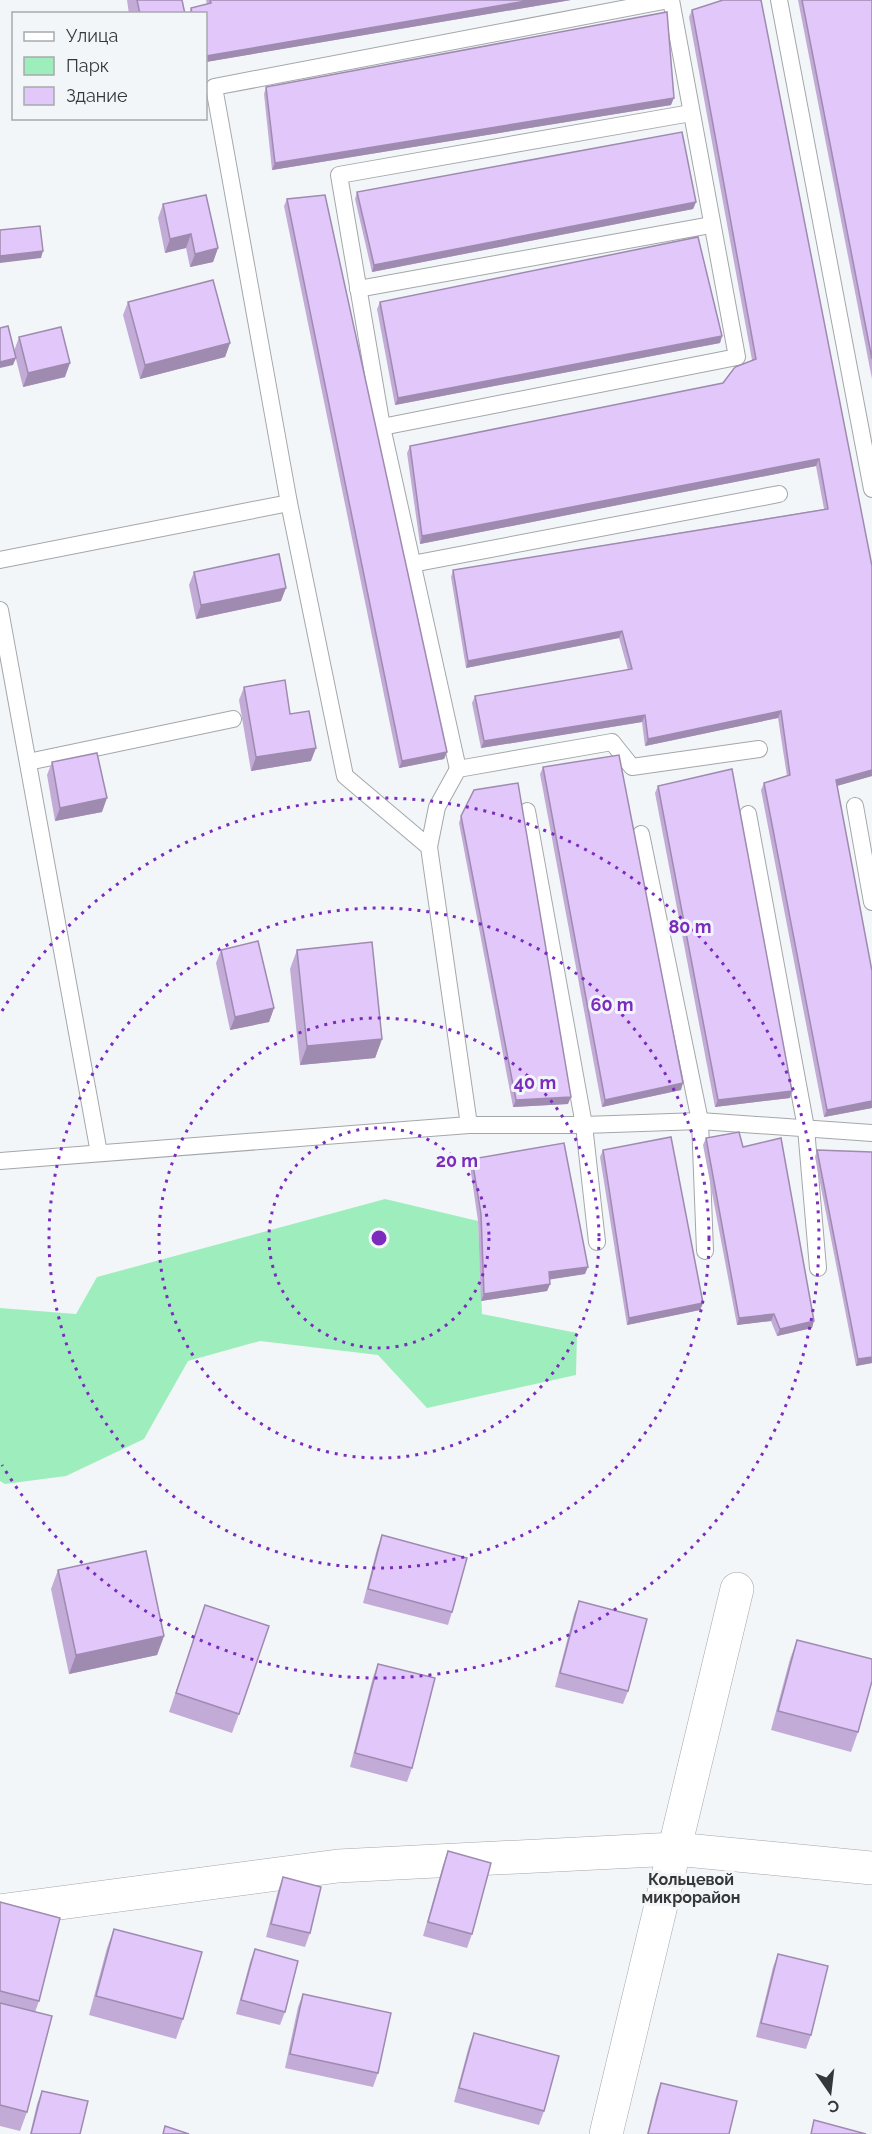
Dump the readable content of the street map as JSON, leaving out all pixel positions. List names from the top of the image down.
{
  "districts": ["Кольцевой микрорайон"],
  "legend": ["Улица", "Парк", "Здание"],
  "north": "bottom",
  "rings": [
    "80 m",
    "60 m",
    "40 m",
    "20 m"
  ]
}
